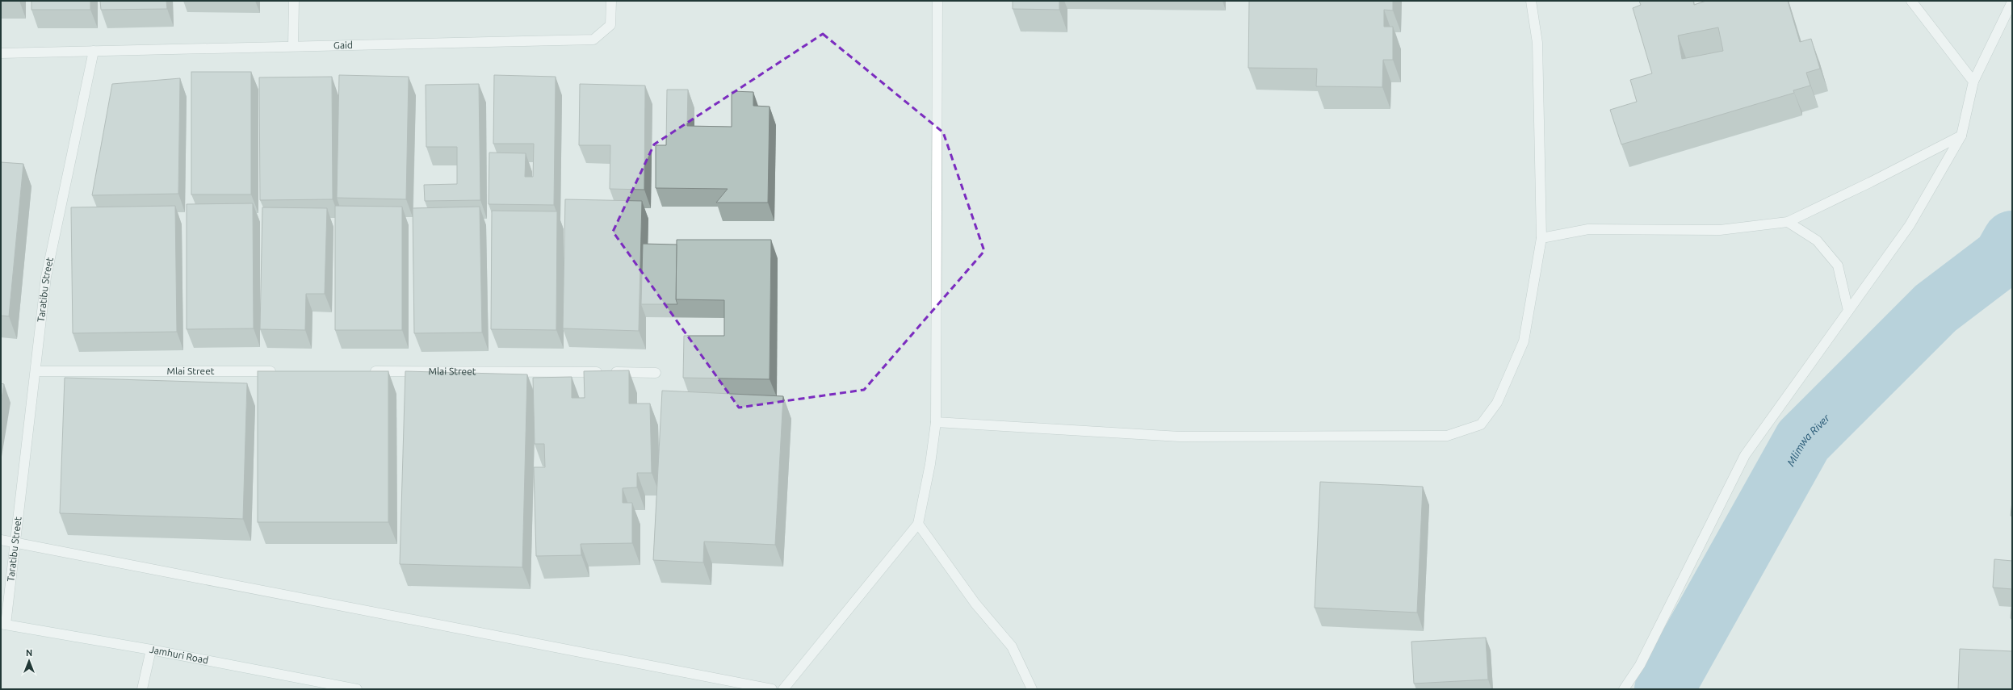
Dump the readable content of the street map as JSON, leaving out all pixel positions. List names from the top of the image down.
{
  "streets": {
    "street": [
      "Gaid",
      "Taratibu Street",
      "Mlai Street",
      "Jamhuri Road"
    ]
  },
  "crossings": [
    ["Gaid", "Taratibu Street"],
    ["Taratibu Street", "Mlai Street"],
    ["Taratibu Street", "Jamhuri Road"]
  ],
  "water": ["Mlimwa River"],
  "north": "top"
}
